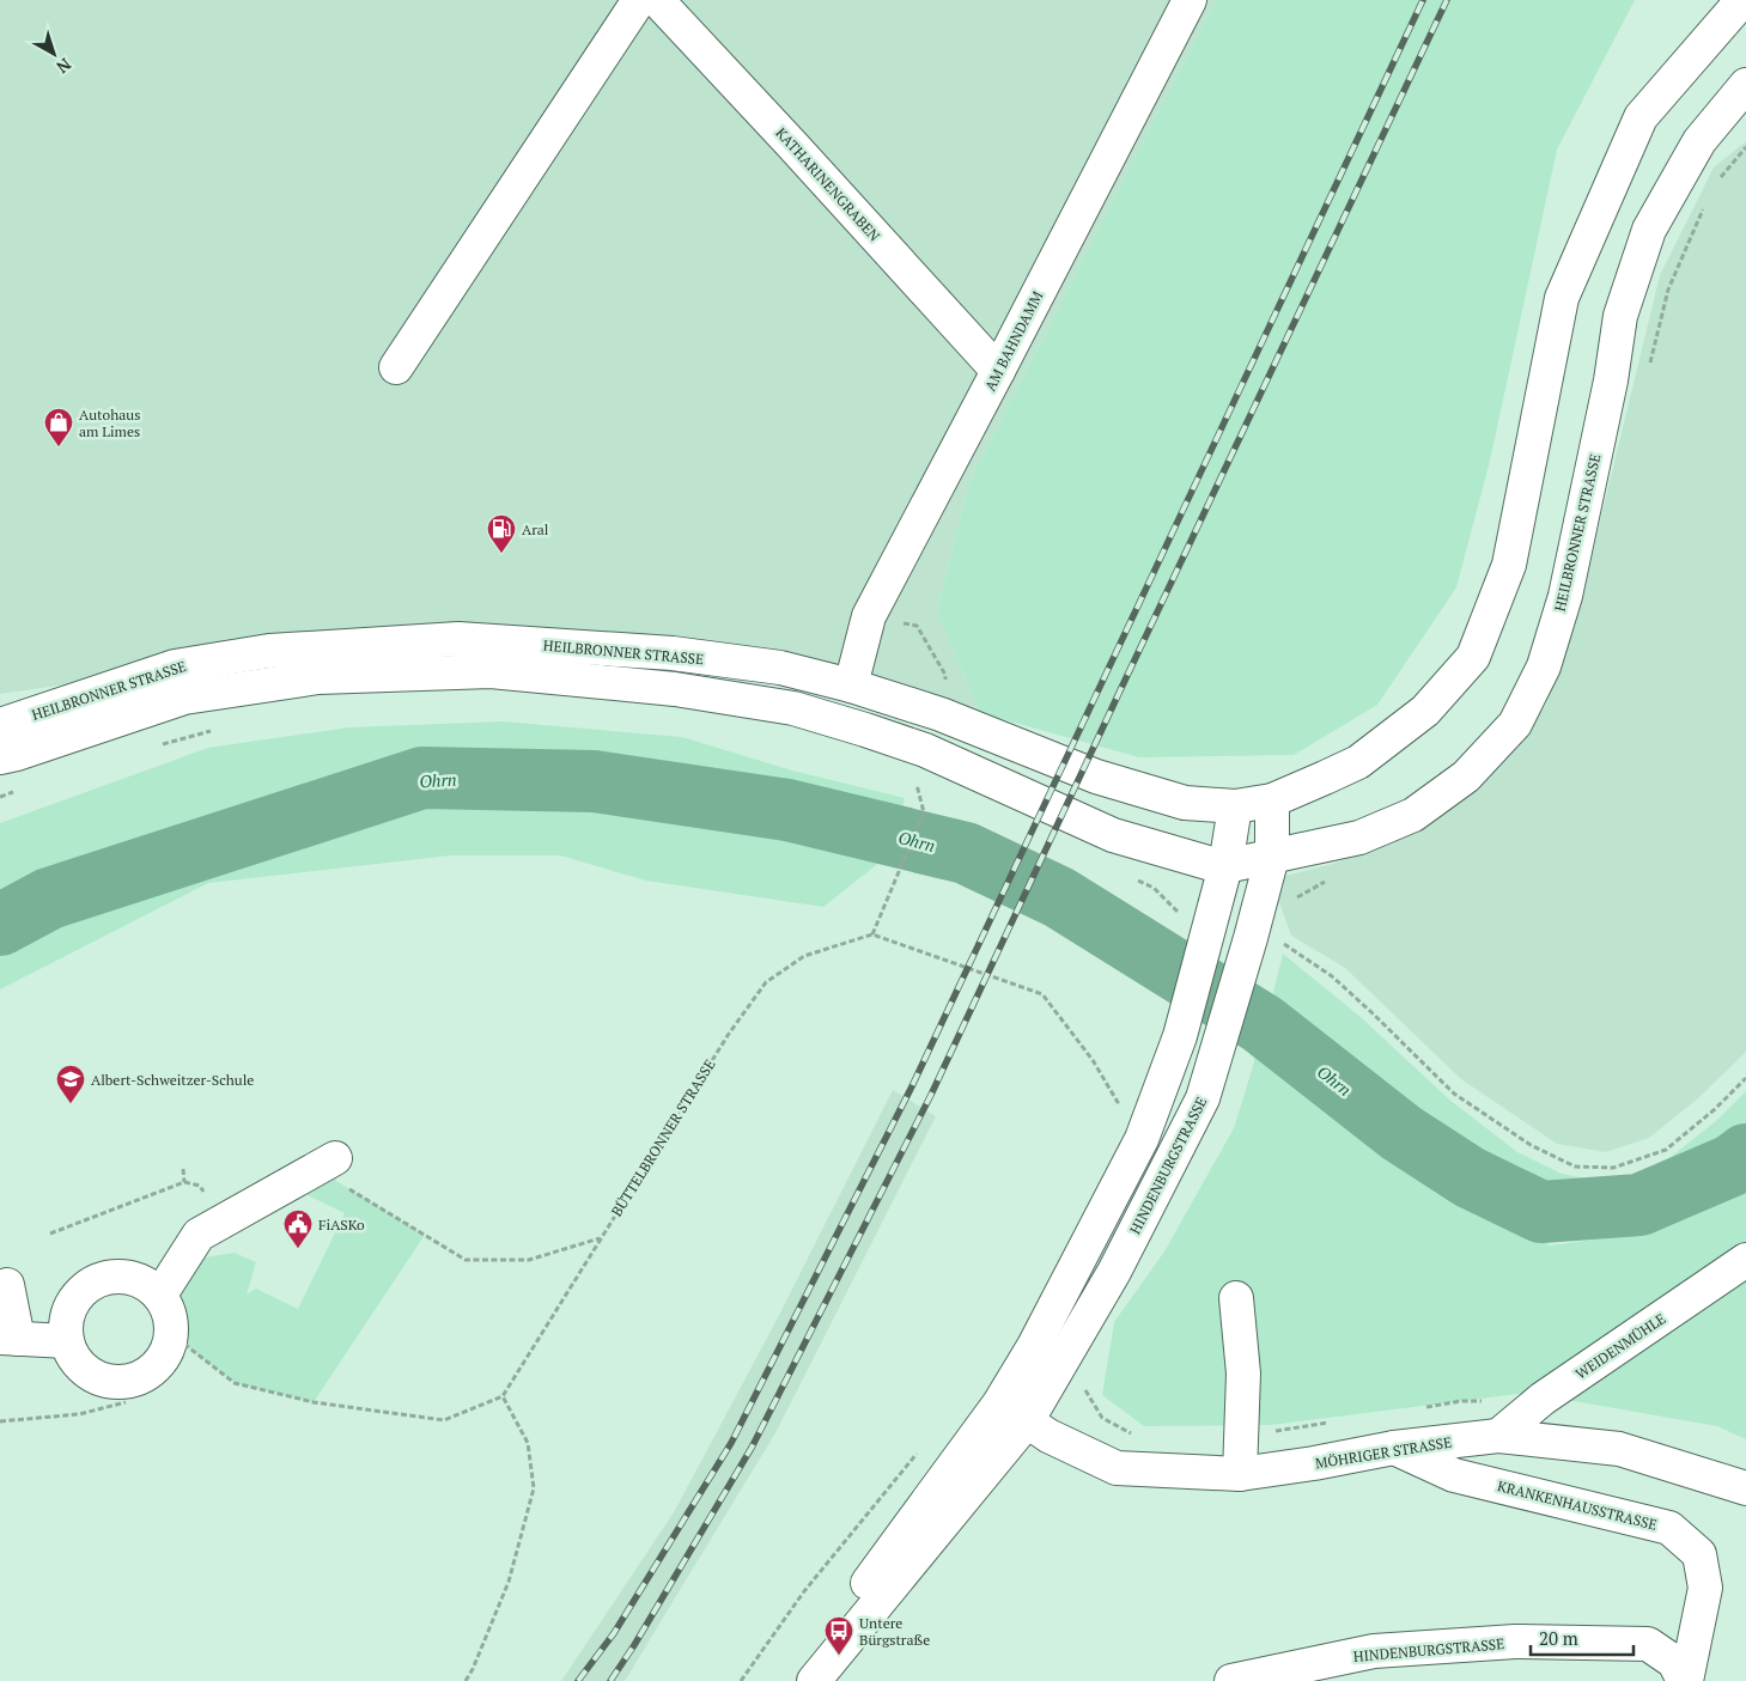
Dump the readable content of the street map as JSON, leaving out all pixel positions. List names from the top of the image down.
{
  "streets": {
    "street": [
      "KATHARINENGRABEN",
      "AM BAHNDAMM",
      "HEILBRONNER STRASSE",
      "HINDENBURGSTRASSE",
      "WEIDENMÜHLE",
      "MÖHRIGER STRASSE",
      "KRANKENHAUSSTRASSE"
    ],
    "path": ["BÜTTELBRONNER STRASSE"]
  },
  "crossings": [
    ["KATHARINENGRABEN", "AM BAHNDAMM"],
    ["AM BAHNDAMM", "HEILBRONNER STRASSE"],
    ["HEILBRONNER STRASSE", "HINDENBURGSTRASSE"],
    ["HINDENBURGSTRASSE", "MÖHRIGER STRASSE"],
    ["HINDENBURGSTRASSE", "KRANKENHAUSSTRASSE"],
    ["WEIDENMÜHLE", "MÖHRIGER STRASSE"],
    ["MÖHRIGER STRASSE", "KRANKENHAUSSTRASSE"]
  ],
  "water": ["Ohrn"],
  "places": {
    "shop": ["Autohaus am Limes"],
    "fuel station": ["Aral"],
    "school or university": ["Albert-Schweitzer-Schule"],
    "public building": ["FiASKo"],
    "bus stop": ["Untere Bürgstraße"]
  },
  "scale_bar": "20 m",
  "north": "bottom right"
}
